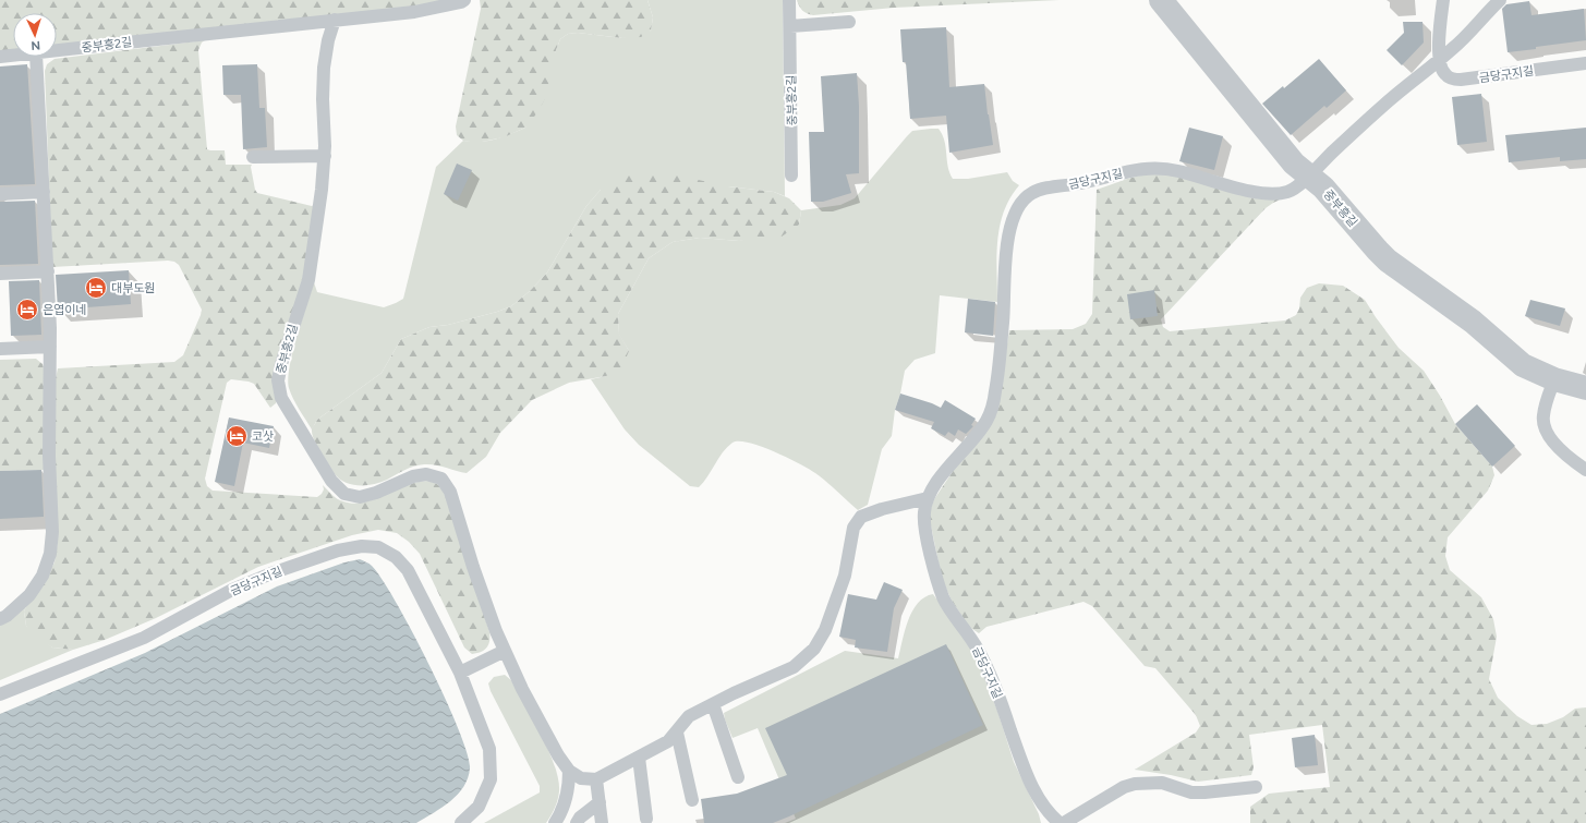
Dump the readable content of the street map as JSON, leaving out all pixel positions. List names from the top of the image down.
{
  "streets": {
    "street": ["중부흥길"],
    "lane": ["중부흥2길", "금당구지길"]
  },
  "crossings": [
    ["금당구지길", "중부흥길"]
  ],
  "places": {
    "hotel": ["대부도원", "은엽이네", "코삿"]
  },
  "north": "bottom"
}
